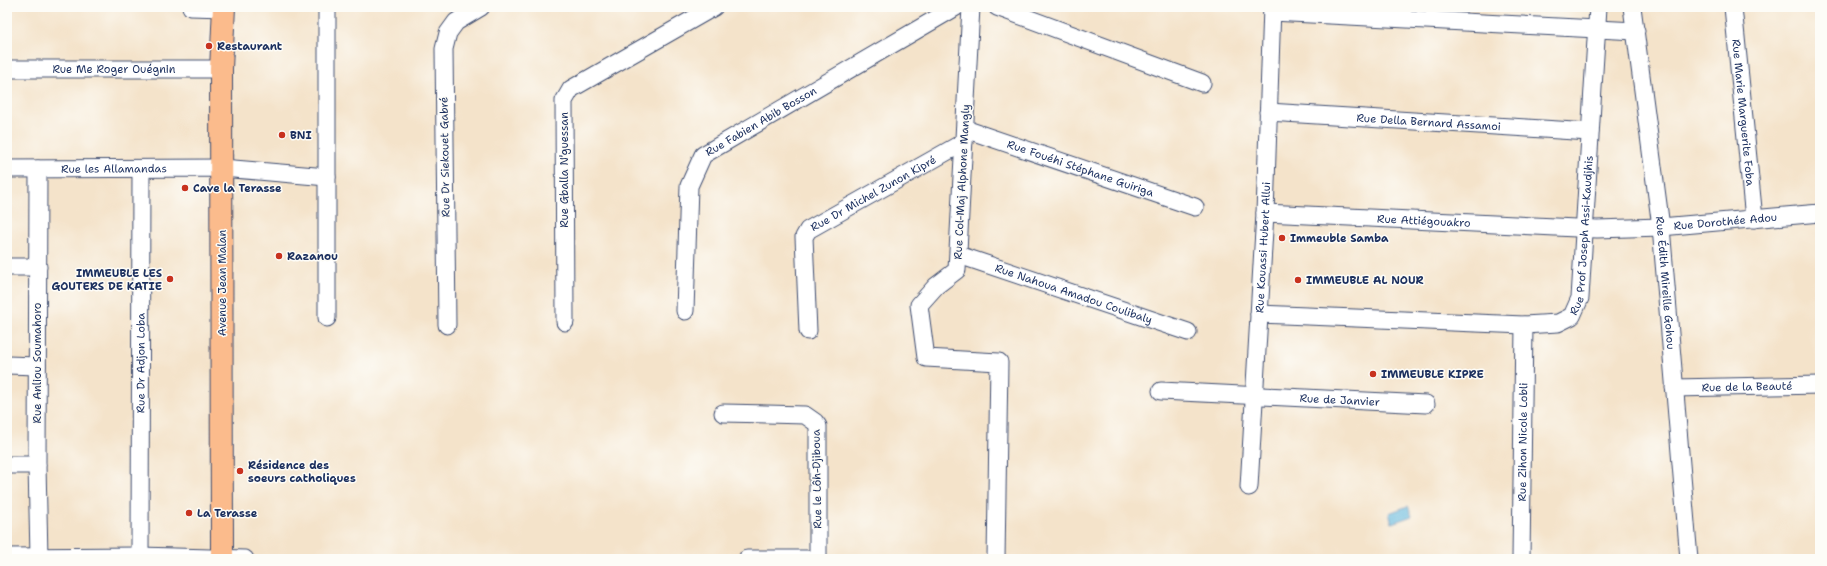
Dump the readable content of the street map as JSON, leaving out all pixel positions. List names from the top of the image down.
{
  "streets": {
    "main road": ["Avenue Jean Malan"],
    "street": [
      "Rue Me Roger Ouégnin",
      "Rue Marie Marguerite Foba",
      "Rue Fabien Abib Bosson",
      "Rue Della Bernard Assamoi",
      "Rue Dr Siekouet Gabré",
      "Rue Fouéhi Stéphane Guiriga",
      "Rue les Allamandas",
      "Rue Gballa N'guessan",
      "Rue Col-Maj Alphone Mangly",
      "Rue Dr Michel Zunon Kipré",
      "Rue Attiégouakro",
      "Rue Dorothée Adou",
      "Rue Prof Joseph Assi-Kaudjhis",
      "Rue Kouassi Hubert Allui",
      "Rue Édith Mireille Gohou",
      "Rue Nahoua Amadou Coulibaly",
      "Rue Anliou Soumahoro",
      "Rue Dr Adjon Loba",
      "Rue de la Beauté",
      "Rue de Janvier",
      "Rue Zihon Nicole Lobli",
      "Rue le Lôh-Djiboua"
    ]
  },
  "crossings": [
    ["Rue Me Roger Ouégnin", "Avenue Jean Malan"],
    ["Rue Marie Marguerite Foba", "Rue Dorothée Adou"],
    ["Rue Della Bernard Assamoi", "Rue Prof Joseph Assi-Kaudjhis"],
    ["Rue Della Bernard Assamoi", "Rue Kouassi Hubert Allui"],
    ["Rue Fouéhi Stéphane Guiriga", "Rue Col-Maj Alphone Mangly"],
    ["Rue Fouéhi Stéphane Guiriga", "Rue Dr Michel Zunon Kipré"],
    ["Rue les Allamandas", "Avenue Jean Malan"],
    ["Rue les Allamandas", "Rue Anliou Soumahoro"],
    ["Rue les Allamandas", "Rue Dr Adjon Loba"],
    ["Rue Col-Maj Alphone Mangly", "Rue Dr Michel Zunon Kipré"],
    ["Rue Col-Maj Alphone Mangly", "Rue Nahoua Amadou Coulibaly"],
    ["Rue Attiégouakro", "Rue Dorothée Adou"],
    ["Rue Attiégouakro", "Rue Prof Joseph Assi-Kaudjhis"],
    ["Rue Attiégouakro", "Rue Kouassi Hubert Allui"],
    ["Rue Dorothée Adou", "Rue Prof Joseph Assi-Kaudjhis"],
    ["Rue Dorothée Adou", "Rue Édith Mireille Gohou"],
    ["Rue Prof Joseph Assi-Kaudjhis", "Rue Kouassi Hubert Allui"],
    ["Rue Prof Joseph Assi-Kaudjhis", "Rue Zihon Nicole Lobli"],
    ["Rue Kouassi Hubert Allui", "Rue de Janvier"],
    ["Rue Édith Mireille Gohou", "Rue de la Beauté"]
  ],
  "places": [
    "Restaurant",
    "BNI",
    "Cave la Terasse",
    "Immeuble Samba",
    "Razanou",
    "IMMEUBLE LES GOUTERS DE KATIE",
    "IMMEUBLE AL NOUR",
    "IMMEUBLE KIPRE",
    "Résidence des soeurs catholiques",
    "La Terasse"
  ]
}
